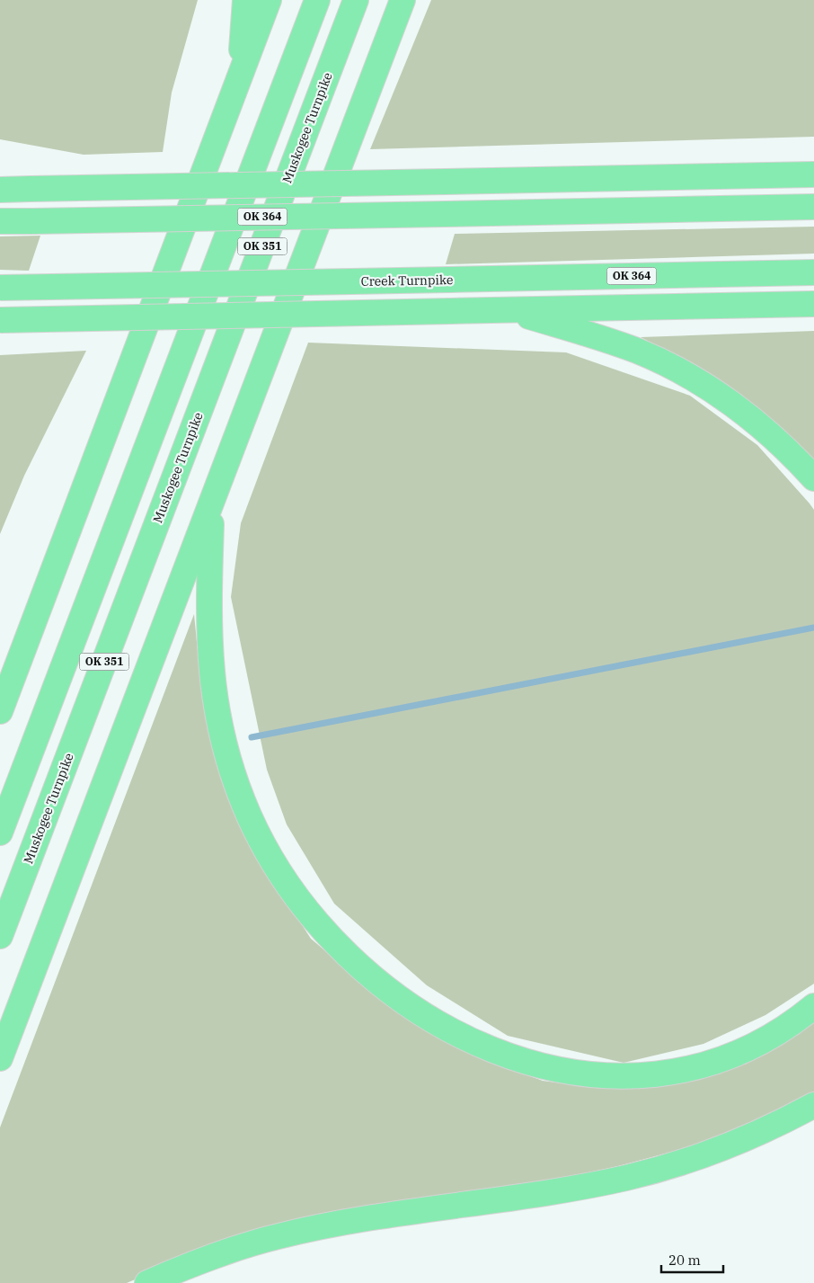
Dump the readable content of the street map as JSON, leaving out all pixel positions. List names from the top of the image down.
{
  "streets": {
    "highway": [
      "Muskogee Turnpike",
      "OK 364",
      "OK 351",
      "Creek Turnpike"
    ]
  },
  "scale_bar": "20 m"
}
